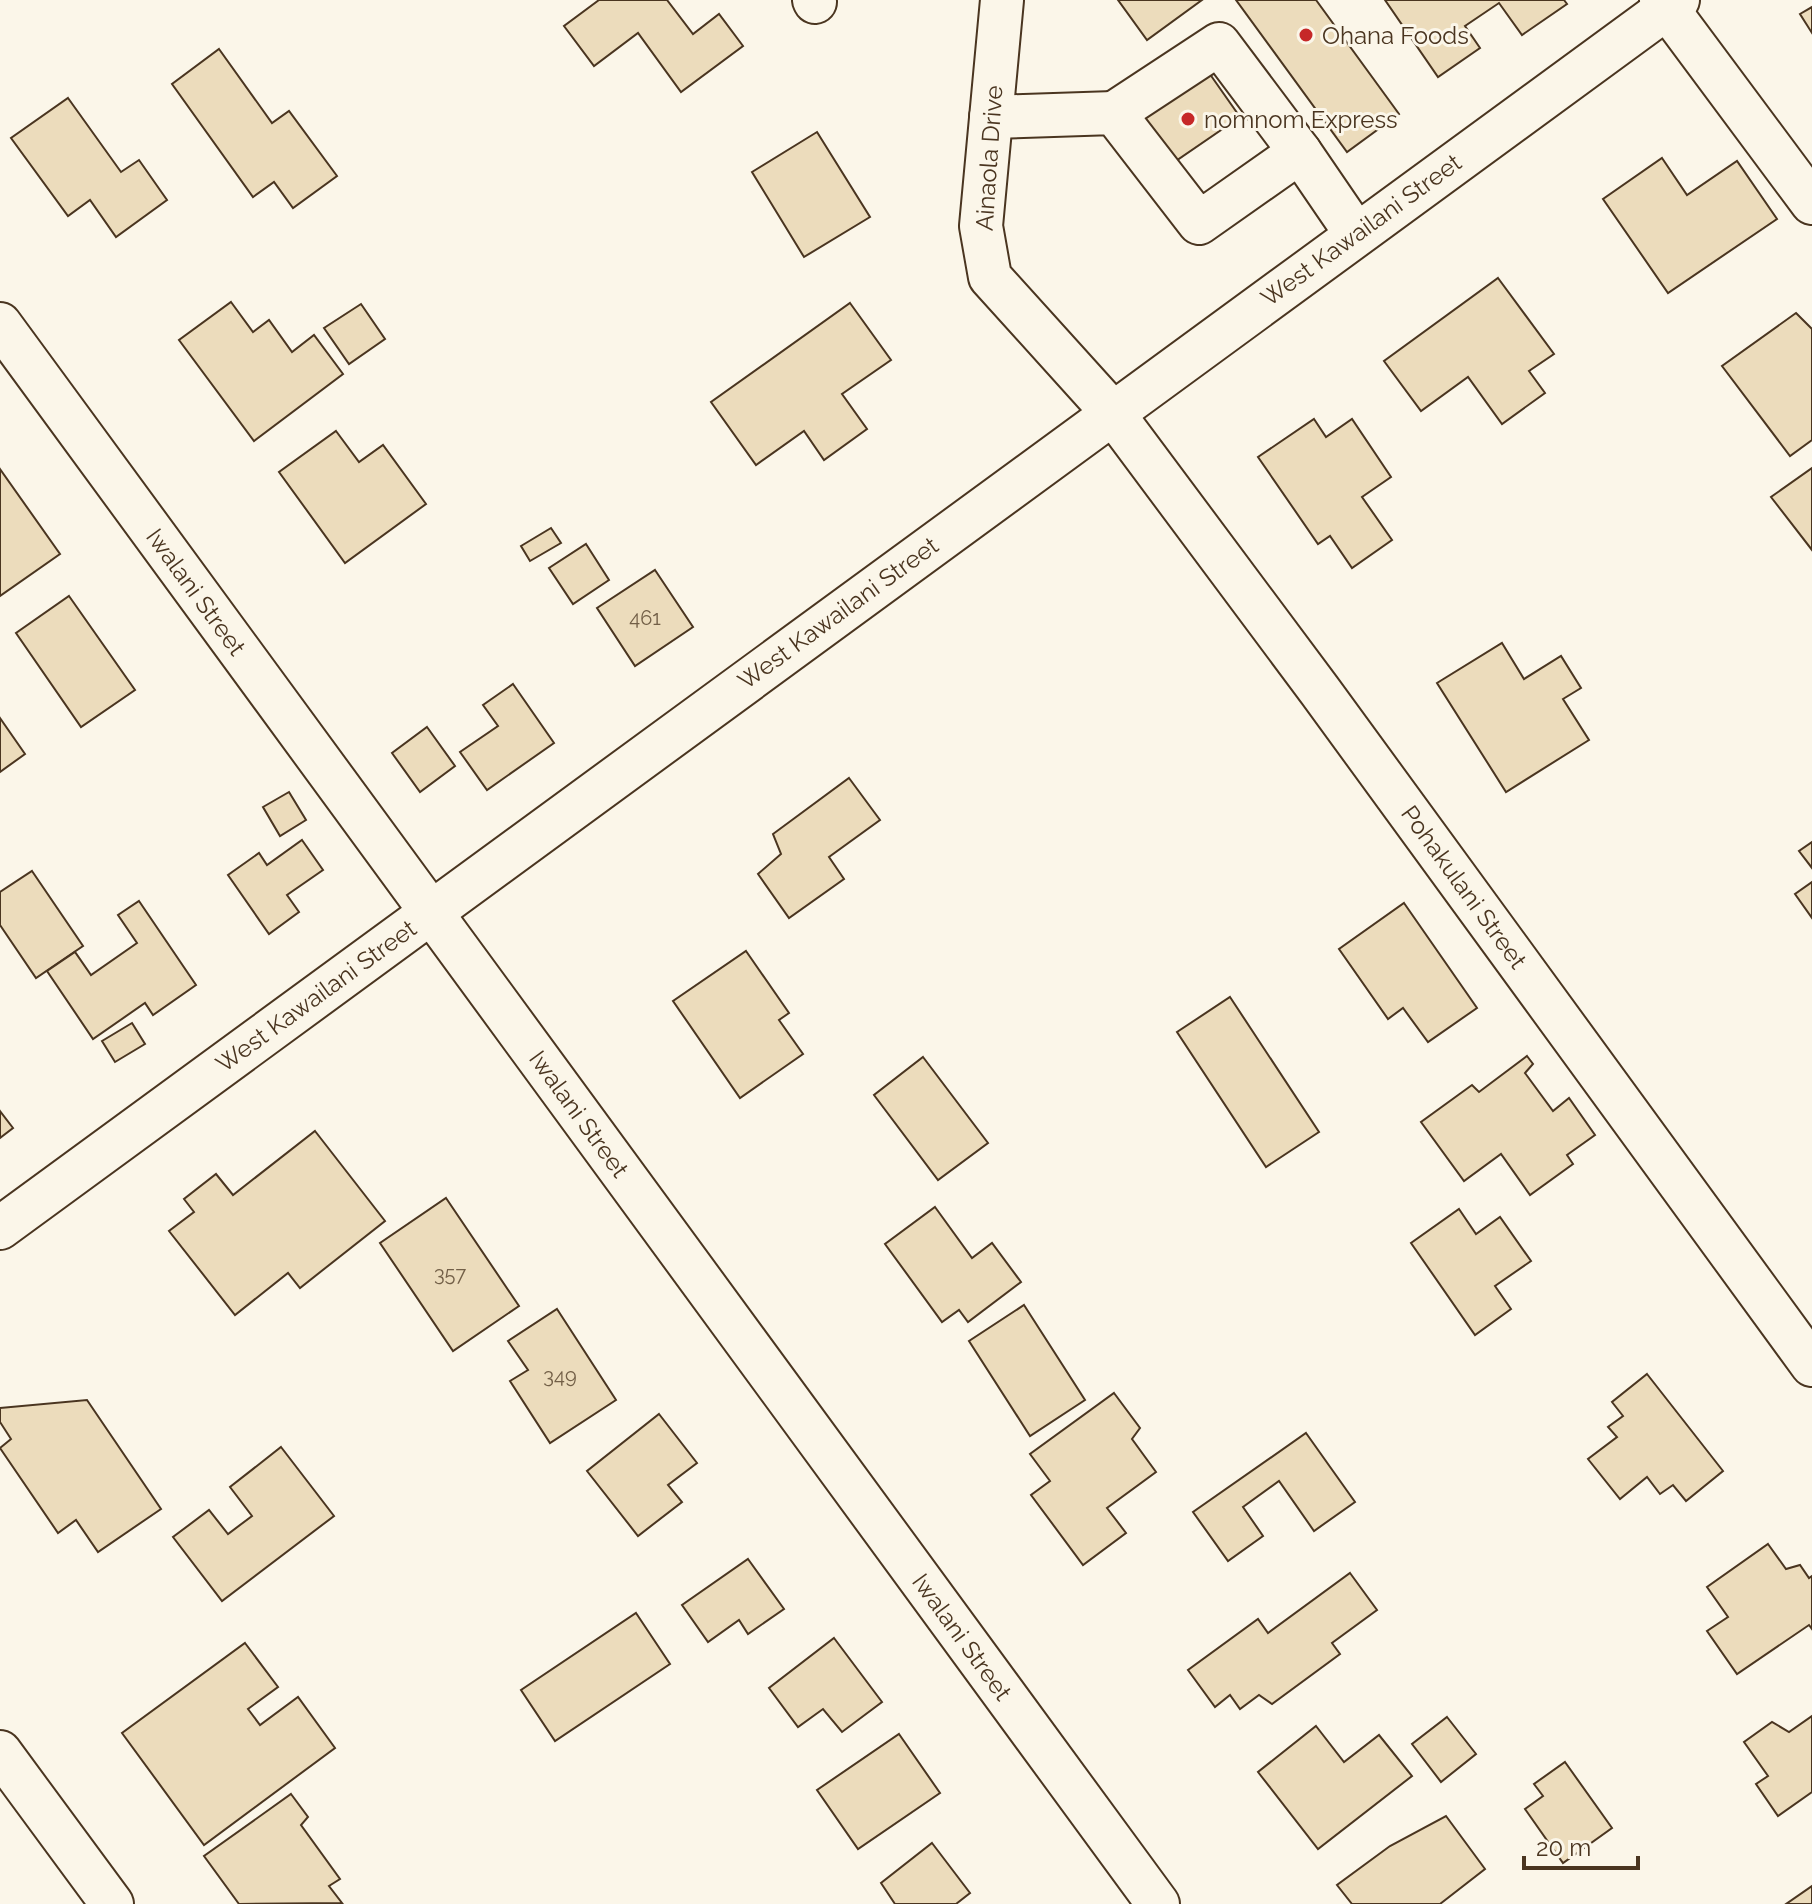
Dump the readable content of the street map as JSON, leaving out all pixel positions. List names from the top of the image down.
{
  "streets": {
    "street": [
      "Ainaola Drive",
      "West Kawailani Street",
      "Iwalani Street",
      "Pohakulani Street"
    ]
  },
  "crossings": [
    ["Ainaola Drive", "West Kawailani Street"],
    ["Ainaola Drive", "Pohakulani Street"],
    ["West Kawailani Street", "Iwalani Street"],
    ["West Kawailani Street", "Pohakulani Street"]
  ],
  "places": ["Ohana Foods", "nomnom Express"],
  "house_numbers": ["461", "357", "349"],
  "scale_bar": "20 m"
}
